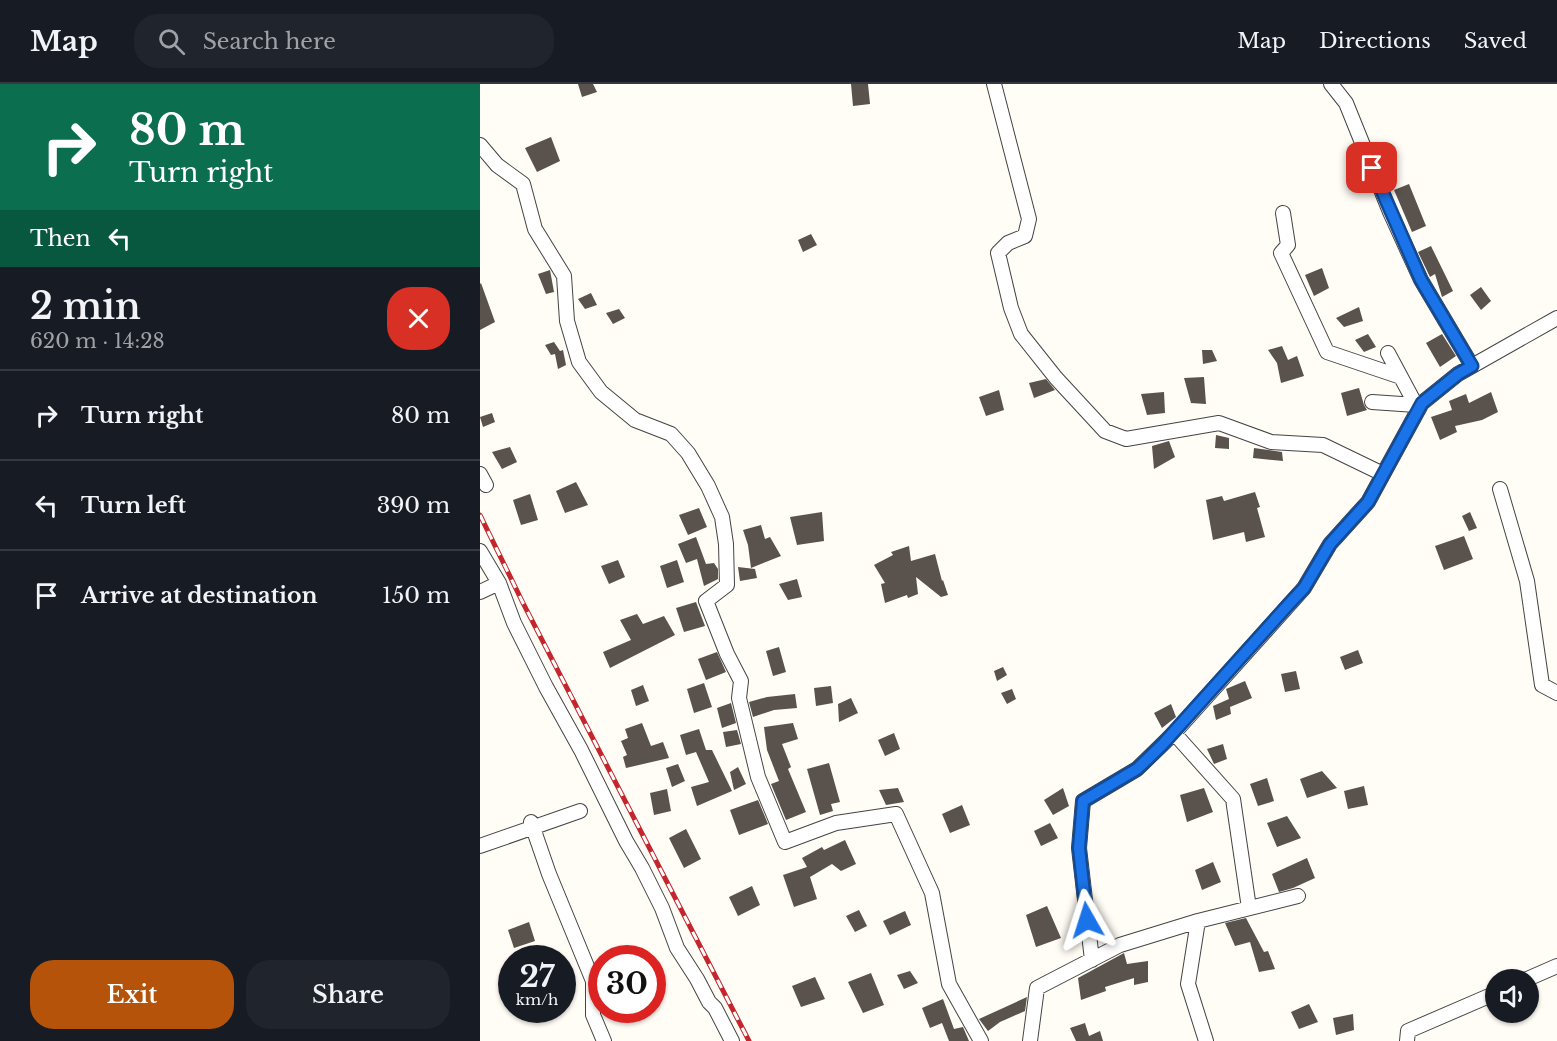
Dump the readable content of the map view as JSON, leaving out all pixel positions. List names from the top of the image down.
{
  "page": {
    "header": "Map",
    "search": "Search here",
    "nav": ["Map", "Directions", "Saved"],
    "turn": ["80 m", "Turn right"],
    "then": "Then",
    "heading": ["2 min", "620 m · 14:28"],
    "list": [
      {
        "name": "Turn right",
        "value": "80 m"
      },
      {
        "name": "Turn left",
        "value": "390 m"
      },
      {
        "name": "Arrive at destination",
        "value": "150 m"
      }
    ],
    "speed": "27 km/h",
    "limit": "30",
    "buttons": ["Exit", "Share"]
  }
}
